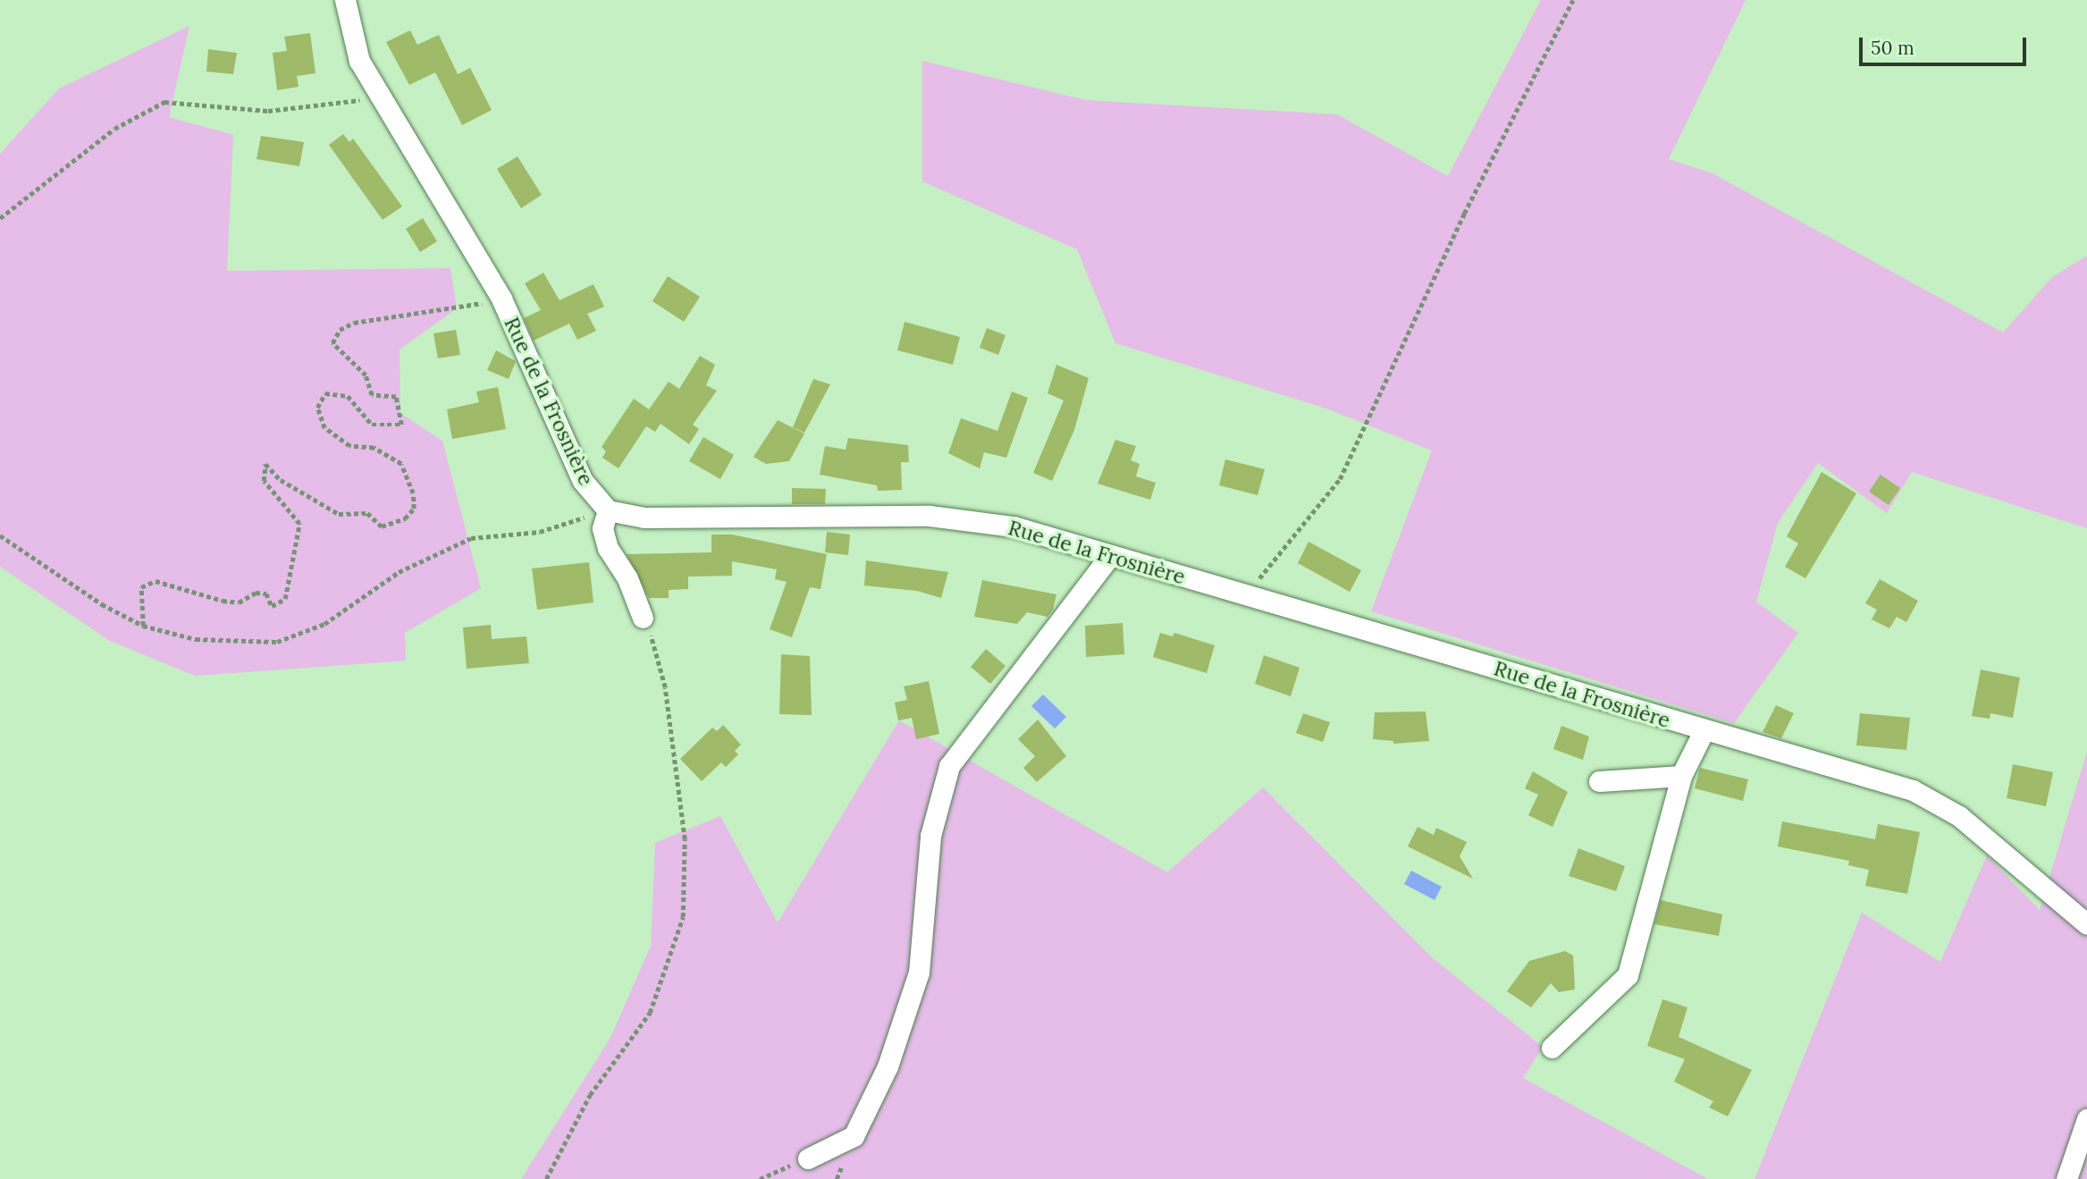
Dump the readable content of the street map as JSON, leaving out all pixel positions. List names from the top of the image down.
{
  "streets": {
    "street": ["Rue de la Frosnière"]
  },
  "scale_bar": "50 m"
}
